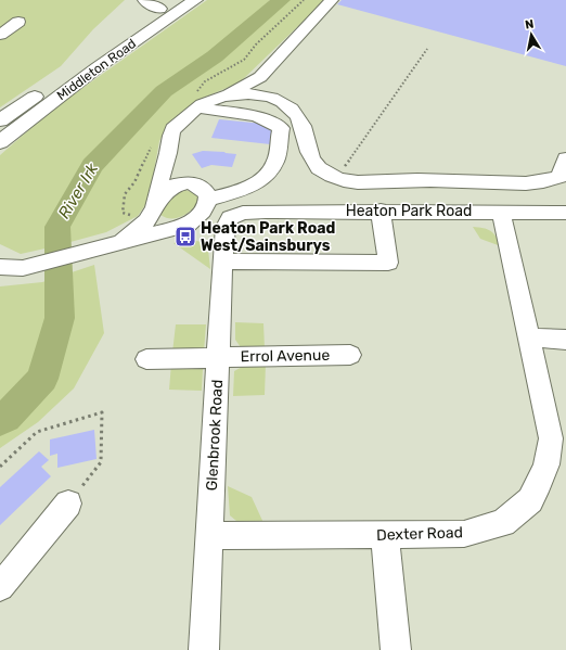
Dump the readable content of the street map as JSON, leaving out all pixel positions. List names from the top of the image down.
{
  "streets": {
    "highway": ["Middleton Road"],
    "street": [
      "Heaton Park Road",
      "Errol Avenue",
      "Glenbrook Road",
      "Dexter Road"
    ]
  },
  "crossings": [
    ["Heaton Park Road", "Glenbrook Road"],
    ["Heaton Park Road", "Dexter Road"],
    ["Errol Avenue", "Glenbrook Road"],
    ["Glenbrook Road", "Dexter Road"]
  ],
  "water": ["River Irk"],
  "places": {
    "bus stop": ["Heaton Park Road West/Sainsburys"]
  },
  "north": "top"
}
